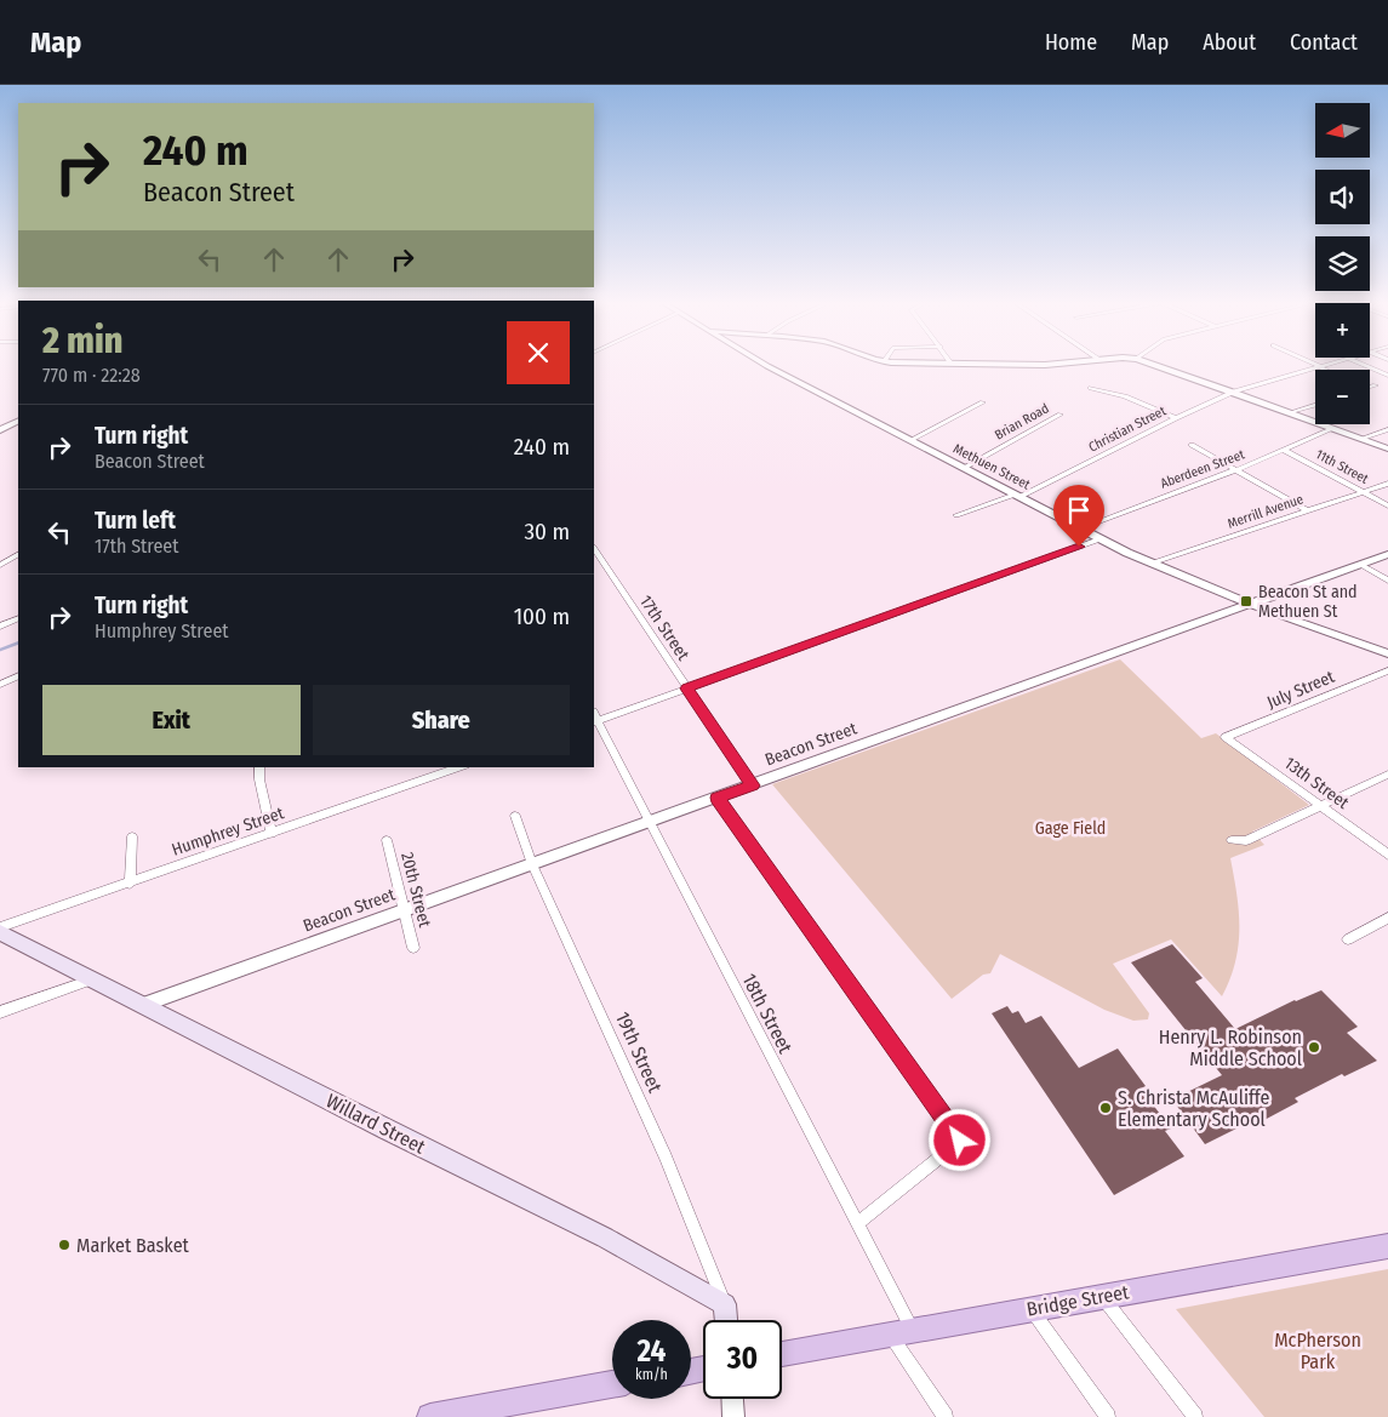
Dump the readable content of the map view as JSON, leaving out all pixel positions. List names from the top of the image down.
{
  "streets": {
    "main road": ["Willard Street", "Bridge Street"],
    "street": [
      "Brian Road",
      "Christian Street",
      "Methuen Street",
      "11th Street",
      "Aberdeen Street",
      "Merrill Avenue",
      "17th Street",
      "July Street",
      "Beacon Street",
      "13th Street",
      "Humphrey Street",
      "20th Street",
      "18th Street",
      "19th Street"
    ]
  },
  "crossings": [
    ["Brian Road", "Methuen Street"],
    ["Christian Street", "Methuen Street"],
    ["Methuen Street", "Aberdeen Street"],
    ["Methuen Street", "Merrill Avenue"],
    ["Methuen Street", "Beacon Street"],
    ["11th Street", "Aberdeen Street"],
    ["11th Street", "Merrill Avenue"],
    ["17th Street", "Beacon Street"],
    ["July Street", "13th Street"],
    ["Beacon Street", "20th Street"],
    ["Beacon Street", "18th Street"],
    ["Beacon Street", "19th Street"],
    ["Beacon Street", "Willard Street"],
    ["Humphrey Street", "Willard Street"],
    ["18th Street", "Bridge Street"],
    ["19th Street", "Willard Street"]
  ],
  "parks": ["Gage Field", "McPherson Park"],
  "places": {
    "transit": ["Beacon St and Methuen St"],
    "other": ["Henry L. Robinson Middle School", "S. Christa McAuliffe Elementary School", "Market Basket"]
  },
  "north": "left",
  "page": {
    "header": "Map",
    "nav": [
      "Home",
      "Map",
      "About",
      "Contact"
    ],
    "map_buttons": ["+", "−"],
    "turn": ["240 m", "Beacon Street"],
    "heading": ["2 min", "770 m · 22:28"],
    "list": [
      {
        "name": "Turn right",
        "note": "Beacon Street",
        "value": "240 m"
      },
      {
        "name": "Turn left",
        "note": "17th Street",
        "value": "30 m"
      },
      {
        "name": "Turn right",
        "note": "Humphrey Street",
        "value": "100 m"
      }
    ],
    "buttons": ["Exit", "Share"],
    "speed": "24 km/h",
    "limit": "30"
  }
}
